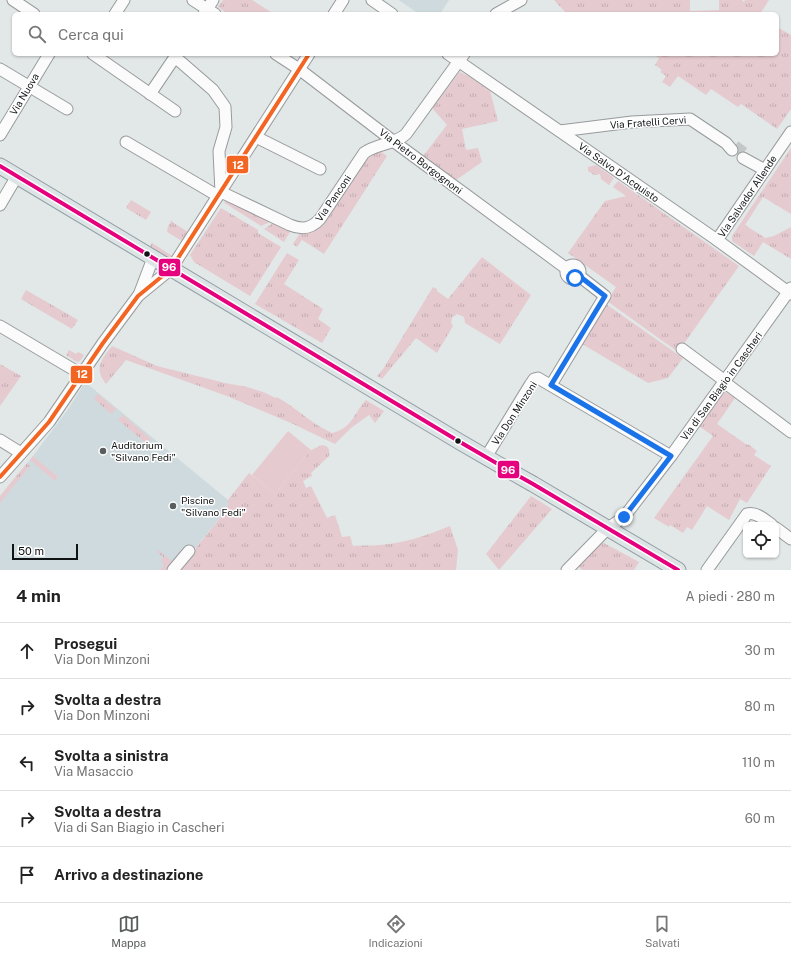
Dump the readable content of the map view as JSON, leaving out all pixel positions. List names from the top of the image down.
{
  "streets": {
    "street": [
      "Via Nuova",
      "Via Fratelli Cervi",
      "Via Pietro Borgognoni",
      "Via Salvo D'Acquisto",
      "Via Salvador Allende",
      "Via Panconi",
      "Via di San Biagio in Cascheri",
      "Via Don Minzoni"
    ]
  },
  "crossings": [
    ["Via Fratelli Cervi", "Via Salvo D'Acquisto"],
    ["Via Pietro Borgognoni", "Via Panconi"],
    ["Via Pietro Borgognoni", "Via Don Minzoni"],
    ["Via Salvo D'Acquisto", "Via Salvador Allende"],
    ["Via Salvo D'Acquisto", "Via Panconi"],
    ["Via Salvo D'Acquisto", "Via di San Biagio in Cascheri"]
  ],
  "places": ["Auditorium \"Silvano Fedi\"", "Piscine \"Silvano Fedi\""],
  "lines": ["transit line 12", "transit line 96"],
  "scale_bar": "50 m",
  "page": {
    "search": "Cerca qui",
    "scale": "50 m",
    "heading": ["4 min", "A piedi · 280 m"],
    "list": [
      ["Prosegui", "Via Don Minzoni", "30 m"],
      ["Svolta a destra", "Via Don Minzoni", "80 m"],
      ["Svolta a sinistra", "Via Masaccio", "110 m"],
      ["Svolta a destra", "Via di San Biagio in Cascheri", "60 m"],
      "Arrivo a destinazione"
    ],
    "nav": ["Mappa", "Indicazioni", "Salvati"]
  }
}
